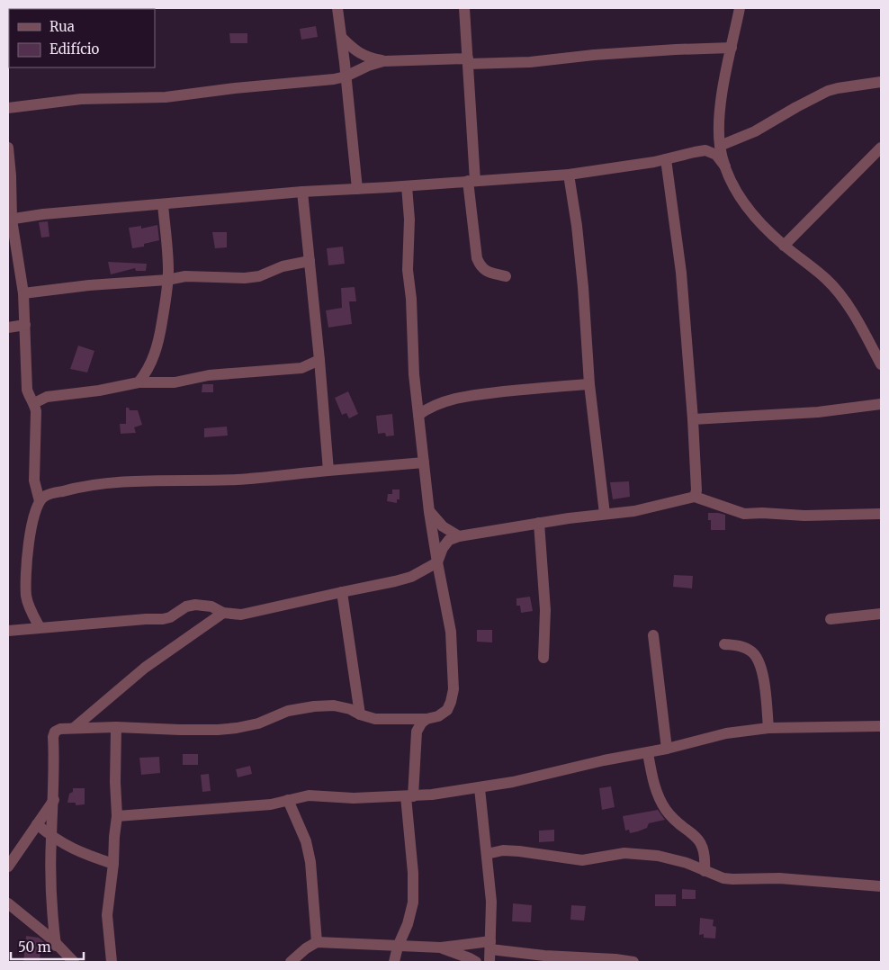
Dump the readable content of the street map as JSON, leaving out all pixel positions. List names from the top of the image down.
{
  "legend": ["Rua", "Edifício"],
  "scale_bar": "50 m"
}
